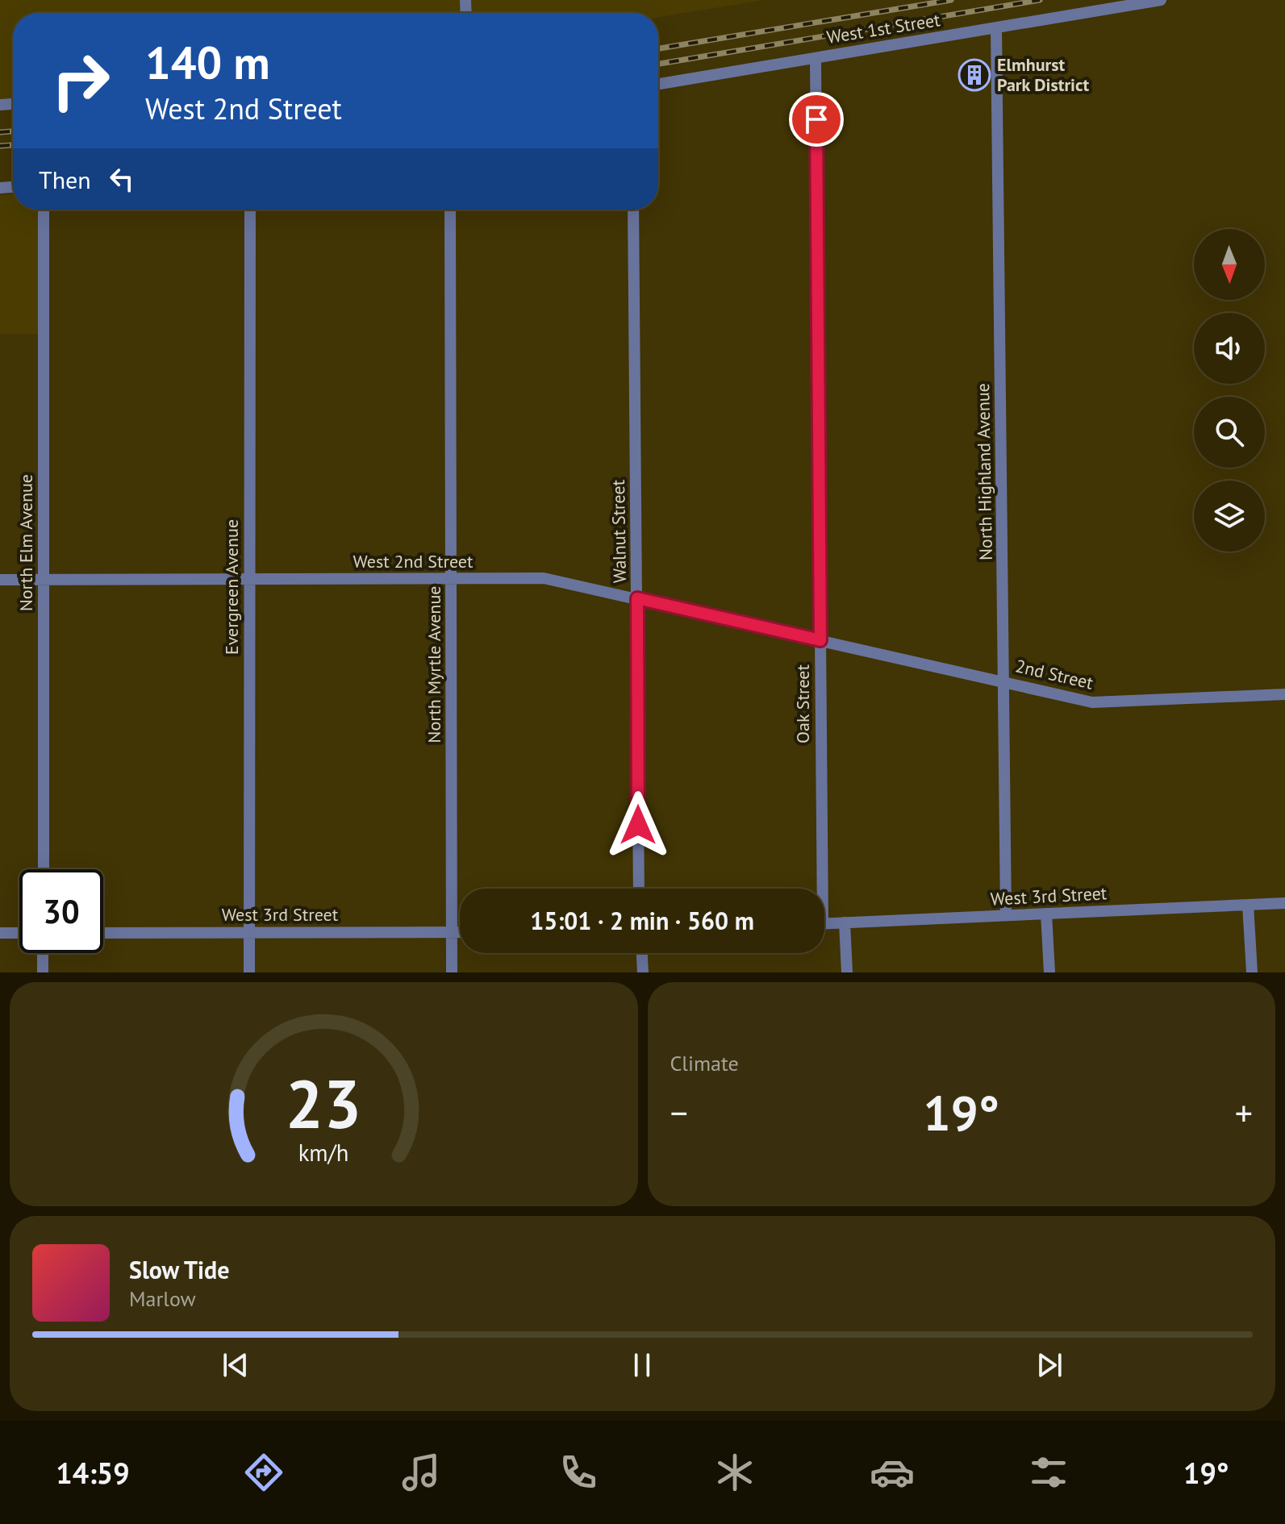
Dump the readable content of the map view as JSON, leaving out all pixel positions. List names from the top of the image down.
{
  "streets": {
    "street": [
      "West 1st Street",
      "North Highland Avenue",
      "Walnut Street",
      "North Elm Avenue",
      "West 2nd Street",
      "Evergreen Avenue",
      "North Myrtle Avenue",
      "2nd Street",
      "Oak Street",
      "West 3rd Street"
    ]
  },
  "crossings": [
    ["West 1st Street", "North Highland Avenue"],
    ["West 1st Street", "Oak Street"],
    ["North Highland Avenue", "2nd Street"],
    ["North Highland Avenue", "West 3rd Street"],
    ["Walnut Street", "West 2nd Street"],
    ["North Elm Avenue", "West 2nd Street"],
    ["West 2nd Street", "Evergreen Avenue"],
    ["West 2nd Street", "North Myrtle Avenue"],
    ["West 2nd Street", "2nd Street"],
    ["West 2nd Street", "Oak Street"],
    ["Evergreen Avenue", "West 3rd Street"],
    ["North Myrtle Avenue", "West 3rd Street"],
    ["2nd Street", "Oak Street"]
  ],
  "places": {
    "building": ["Elmhurst Park District"]
  },
  "north": "bottom",
  "page": {
    "turn": ["140 m", "West 2nd Street"],
    "then": "Then",
    "limit": "30",
    "trip": "15:01 · 2 min · 560 m",
    "tile": "Climate",
    "heat": ["−", "19°", "+"],
    "song": ["Slow Tide", "Marlow"],
    "tabs": ["14:59", "19°"],
    "gauge": ["23", "km/h"]
  }
}
